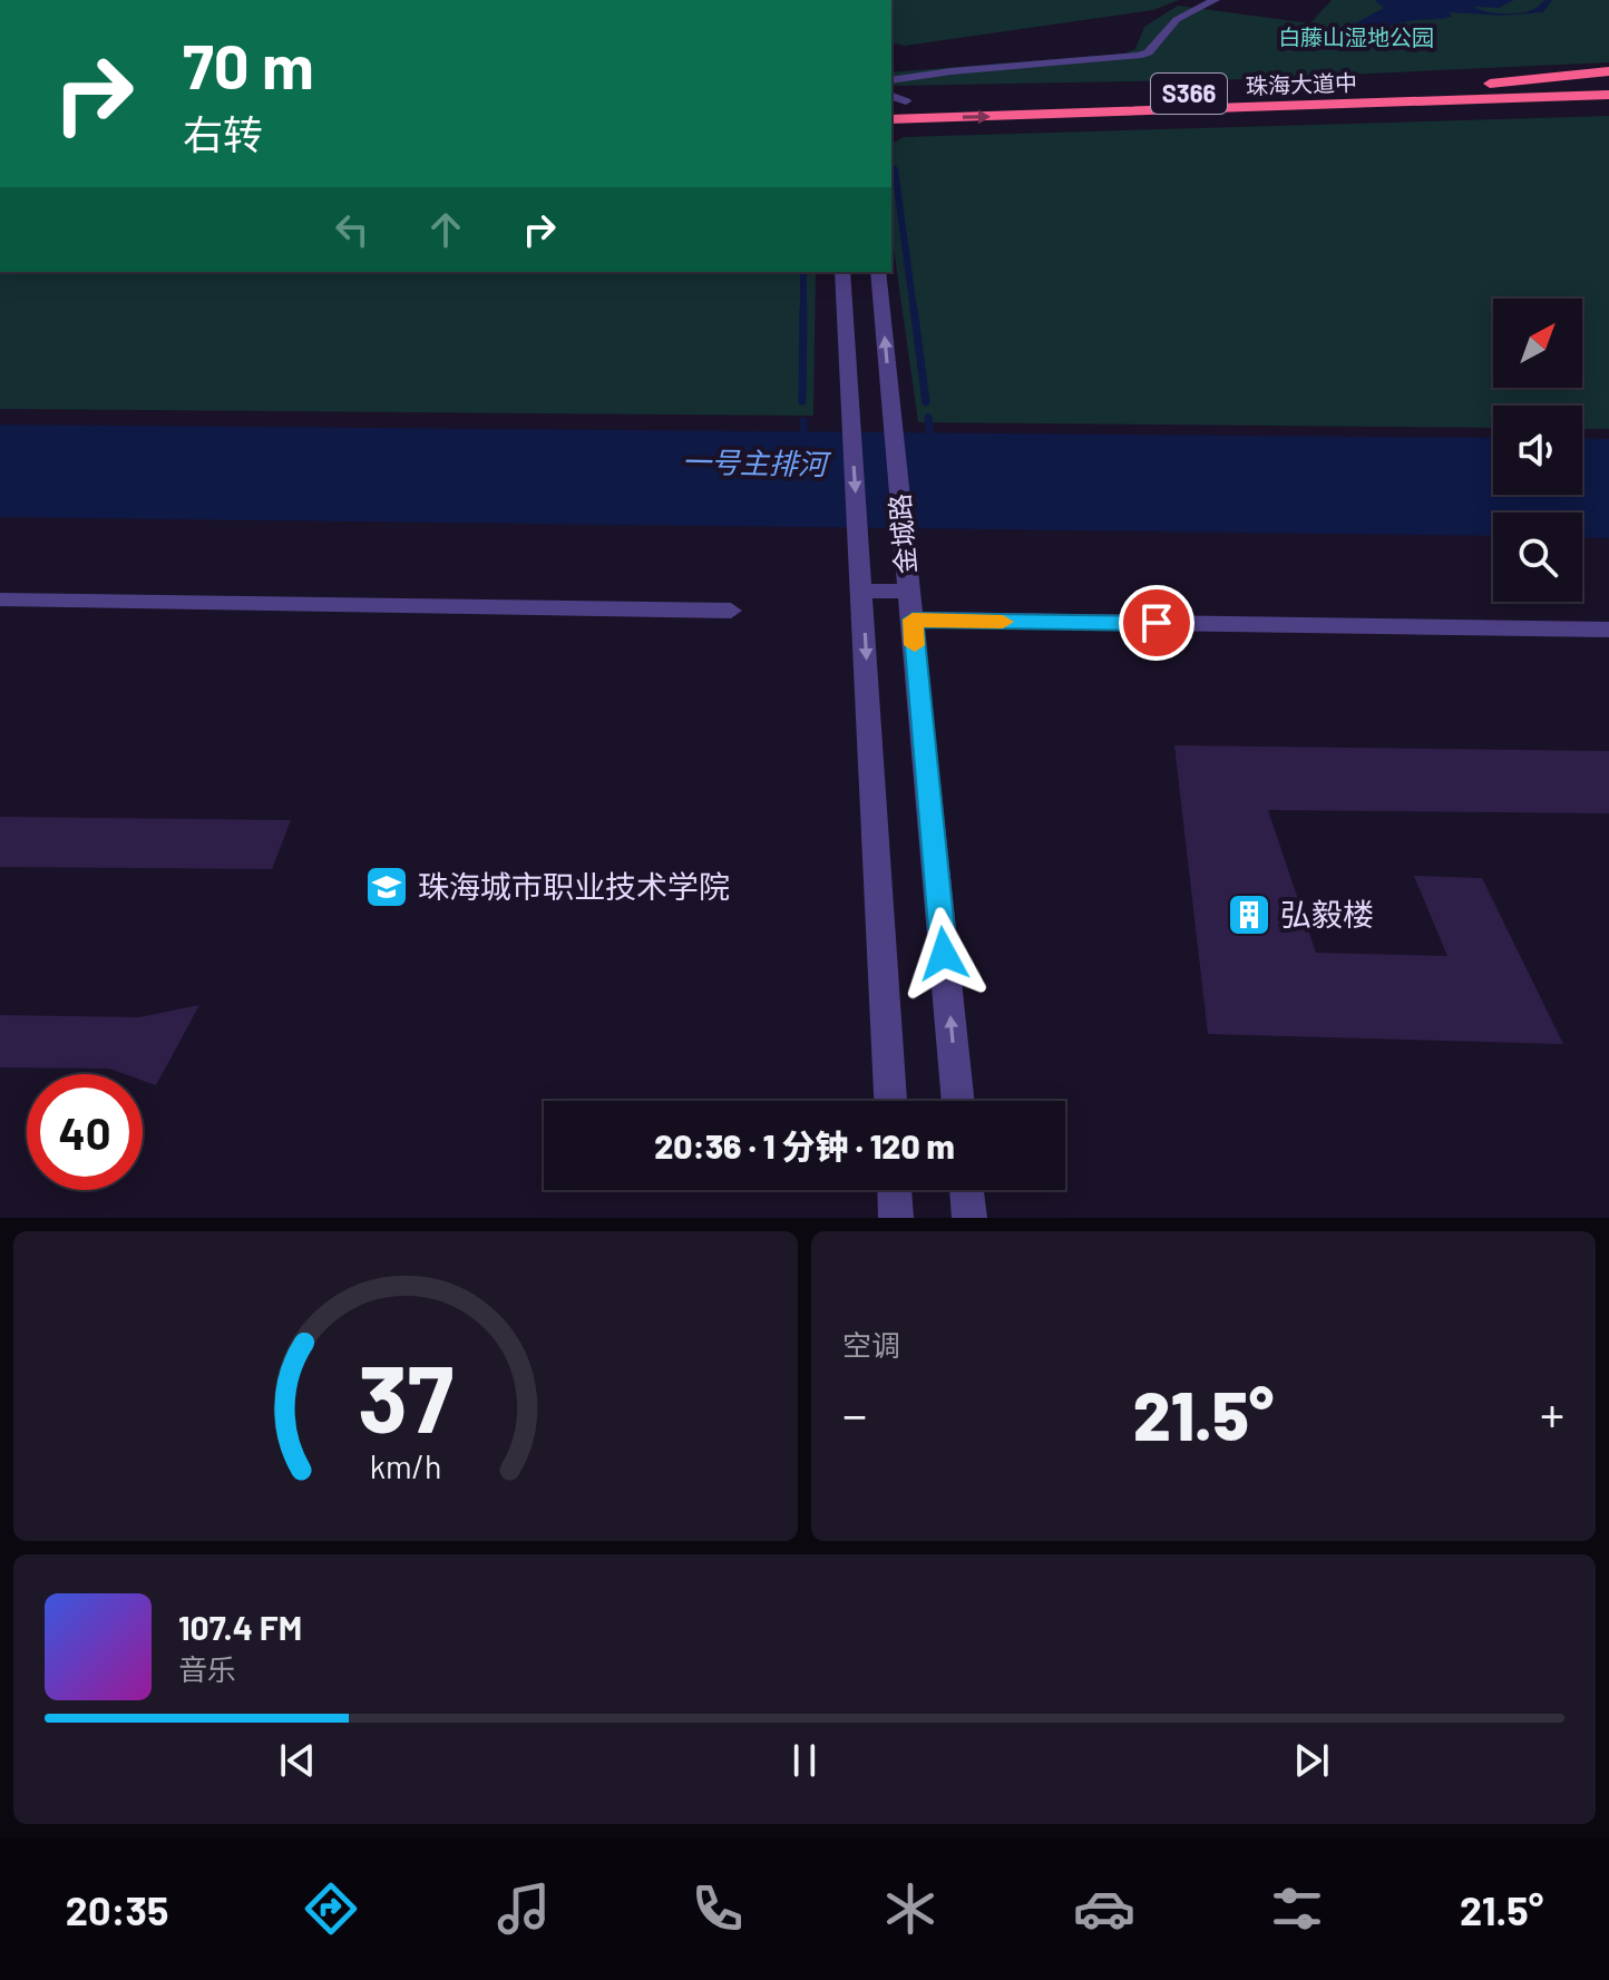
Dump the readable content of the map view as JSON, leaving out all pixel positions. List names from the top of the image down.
{
  "streets": {
    "highway": ["珠海大道中", "S366"],
    "street": ["金城路"]
  },
  "water": ["一号主排河"],
  "parks": ["白藤山湿地公园"],
  "places": {
    "school or university": ["珠海城市职业技术学院"],
    "building": ["弘毅楼"]
  },
  "north": "top right",
  "page": {
    "turn": ["70 m", "右转"],
    "limit": "40",
    "trip": "20:36 · 1 分钟 · 120 m",
    "tile": "空调",
    "heat": ["−", "21.5°", "+"],
    "song": ["107.4 FM", "音乐"],
    "tabs": ["20:35", "21.5°"],
    "gauge": ["37", "km/h"]
  }
}
